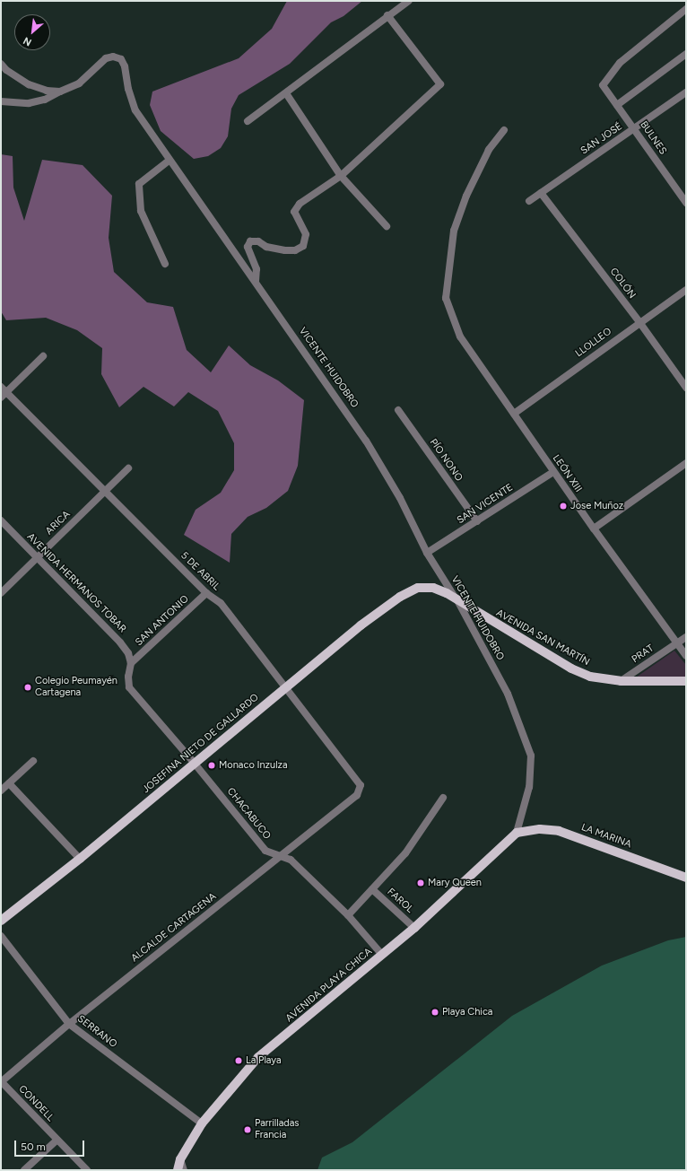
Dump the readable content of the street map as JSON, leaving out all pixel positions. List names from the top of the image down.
{
  "streets": {
    "main road": [
      "AVENIDA SAN MARTÍN",
      "JOSEFINA NIETO DE GALLARDO",
      "LA MARINA",
      "AVENIDA PLAYA CHICA"
    ],
    "street": [
      "BULNES",
      "SAN JOSÉ",
      "COLÓN",
      "LLOLLEO",
      "VICENTE HUIDOBRO",
      "PÍO NONO",
      "LEÓN XIII",
      "SAN VICENTE",
      "ARICA",
      "5 DE ABRIL",
      "AVENIDA HERMANOS TOBAR",
      "SAN ANTONIO",
      "PRAT",
      "CHACABUCO",
      "FAROL",
      "ALCALDE CARTAGENA",
      "SERRANO",
      "CONDELL"
    ]
  },
  "crossings": [
    ["BULNES", "SAN JOSÉ"],
    ["SAN JOSÉ", "COLÓN"],
    ["COLÓN", "LLOLLEO"],
    ["LLOLLEO", "LEÓN XIII"],
    ["VICENTE HUIDOBRO", "SAN VICENTE"],
    ["VICENTE HUIDOBRO", "AVENIDA SAN MARTÍN"],
    ["VICENTE HUIDOBRO", "LA MARINA"],
    ["VICENTE HUIDOBRO", "AVENIDA PLAYA CHICA"],
    ["PÍO NONO", "SAN VICENTE"],
    ["LEÓN XIII", "SAN VICENTE"],
    ["LEÓN XIII", "PRAT"],
    ["ARICA", "5 DE ABRIL"],
    ["ARICA", "AVENIDA HERMANOS TOBAR"],
    ["5 DE ABRIL", "SAN ANTONIO"],
    ["5 DE ABRIL", "JOSEFINA NIETO DE GALLARDO"],
    ["5 DE ABRIL", "ALCALDE CARTAGENA"],
    ["AVENIDA HERMANOS TOBAR", "SAN ANTONIO"],
    ["AVENIDA HERMANOS TOBAR", "CHACABUCO"],
    ["SAN ANTONIO", "CHACABUCO"],
    ["AVENIDA SAN MARTÍN", "PRAT"],
    ["AVENIDA SAN MARTÍN", "JOSEFINA NIETO DE GALLARDO"],
    ["JOSEFINA NIETO DE GALLARDO", "CHACABUCO"],
    ["CHACABUCO", "ALCALDE CARTAGENA"],
    ["CHACABUCO", "AVENIDA PLAYA CHICA"],
    ["LA MARINA", "AVENIDA PLAYA CHICA"],
    ["FAROL", "AVENIDA PLAYA CHICA"],
    ["ALCALDE CARTAGENA", "SERRANO"],
    ["ALCALDE CARTAGENA", "CONDELL"],
    ["AVENIDA PLAYA CHICA", "SERRANO"]
  ],
  "places": [
    "Jose Muñoz",
    "Colegio Peumayén Cartagena",
    "Monaco Inzulza",
    "Mary Queen",
    "Playa Chica",
    "La Playa",
    "Parrilladas Francia"
  ],
  "scale_bar": "50 m",
  "north": "bottom left"
}
